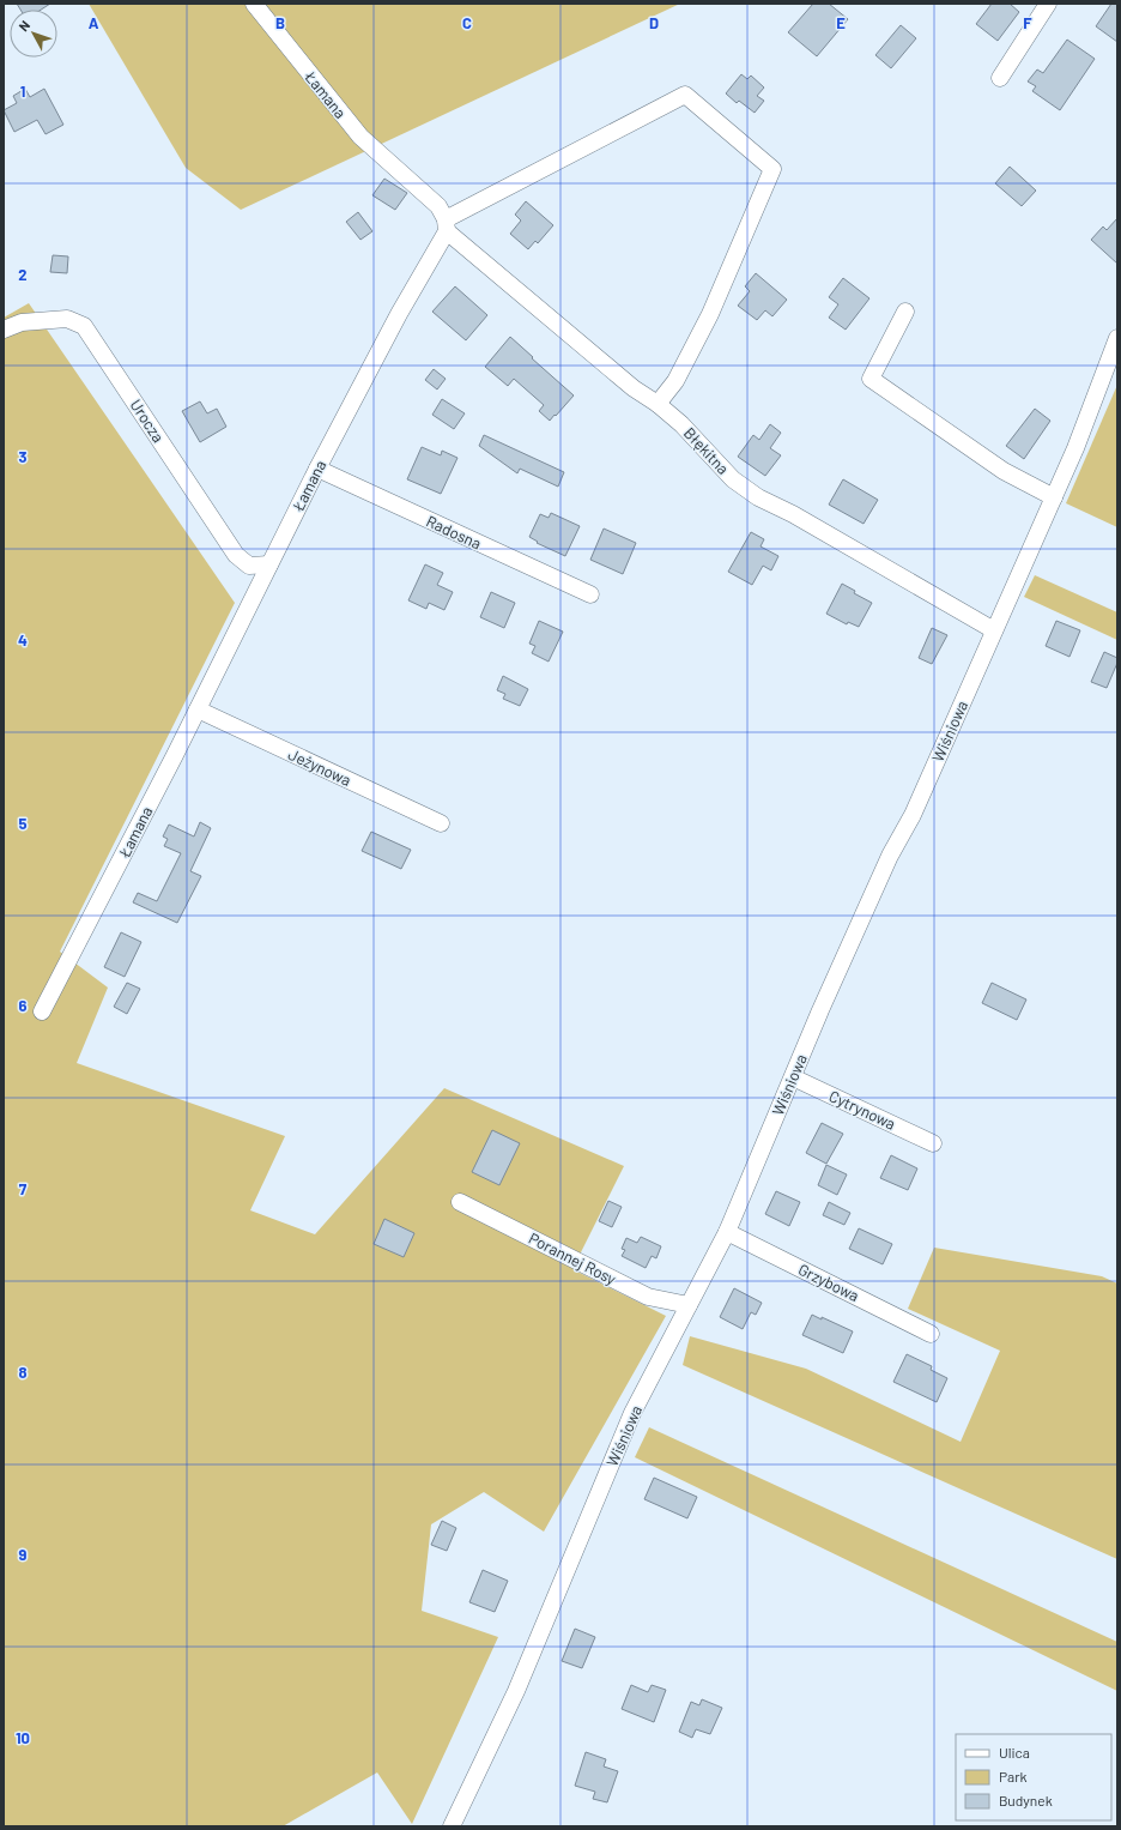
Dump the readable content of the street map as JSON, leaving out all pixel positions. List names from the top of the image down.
{
  "streets": {
    "street": [
      "Łamana",
      "Urocza",
      "Błękitna",
      "Radosna",
      "Wiśniowa",
      "Jeżynowa",
      "Cytrynowa",
      "Porannej Rosy",
      "Grzybowa"
    ]
  },
  "crossings": [
    ["Łamana", "Urocza"],
    ["Łamana", "Błękitna"],
    ["Łamana", "Radosna"],
    ["Łamana", "Jeżynowa"],
    ["Błękitna", "Wiśniowa"],
    ["Wiśniowa", "Cytrynowa"],
    ["Wiśniowa", "Porannej Rosy"],
    ["Wiśniowa", "Grzybowa"]
  ],
  "legend": ["Ulica", "Park", "Budynek"],
  "north": "top left",
  "grid": {
    "columns": [
      "A",
      "B",
      "C",
      "D",
      "E",
      "F"
    ],
    "rows": [
      "1",
      "2",
      "3",
      "4",
      "5",
      "6",
      "7",
      "8",
      "9",
      "10"
    ]
  }
}
